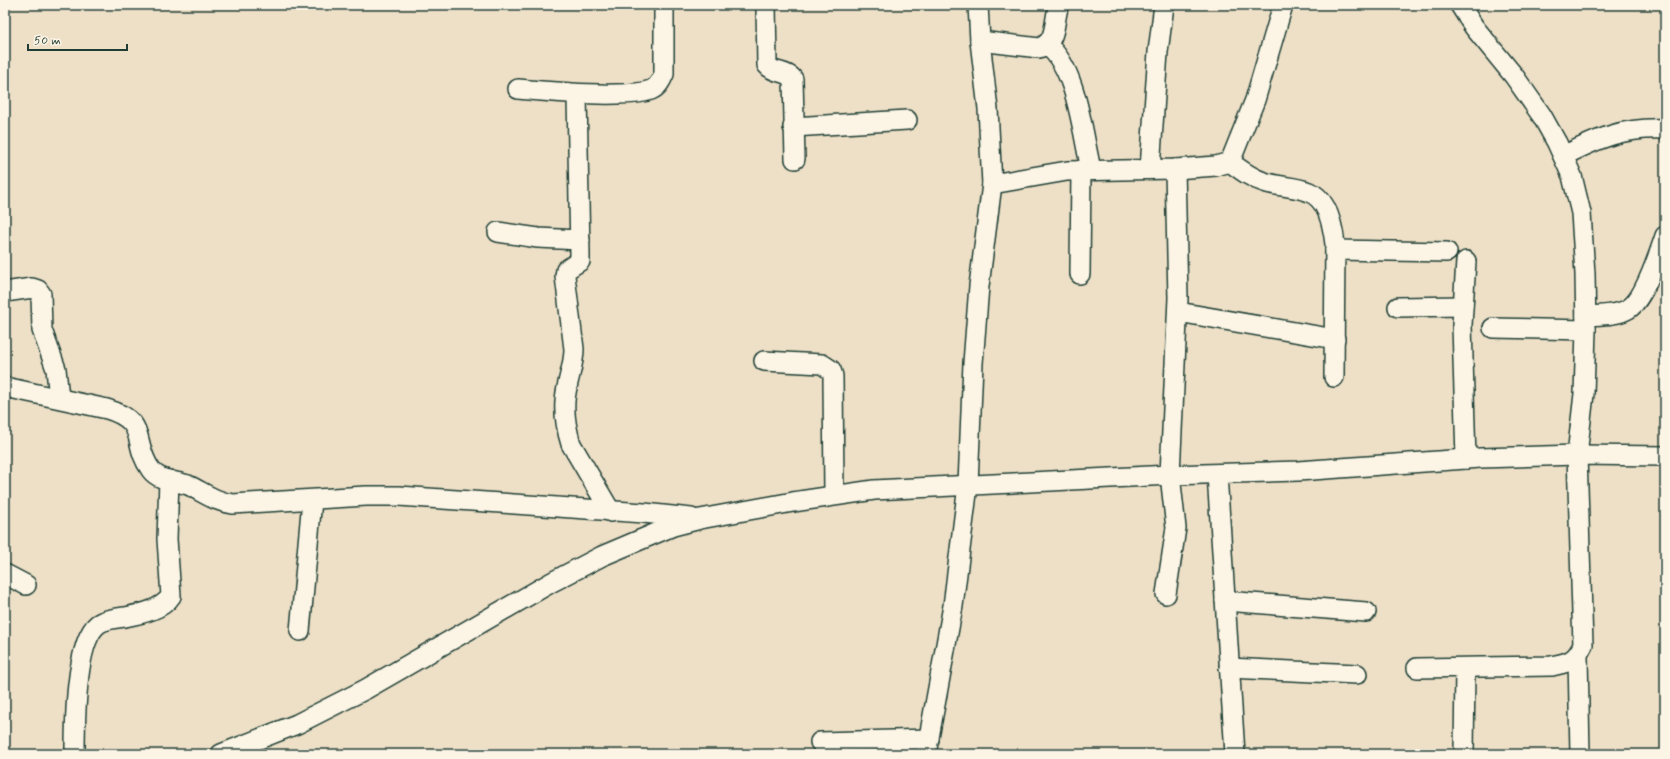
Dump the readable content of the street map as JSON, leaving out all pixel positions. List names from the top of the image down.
{
  "scale_bar": "50 m"
}
